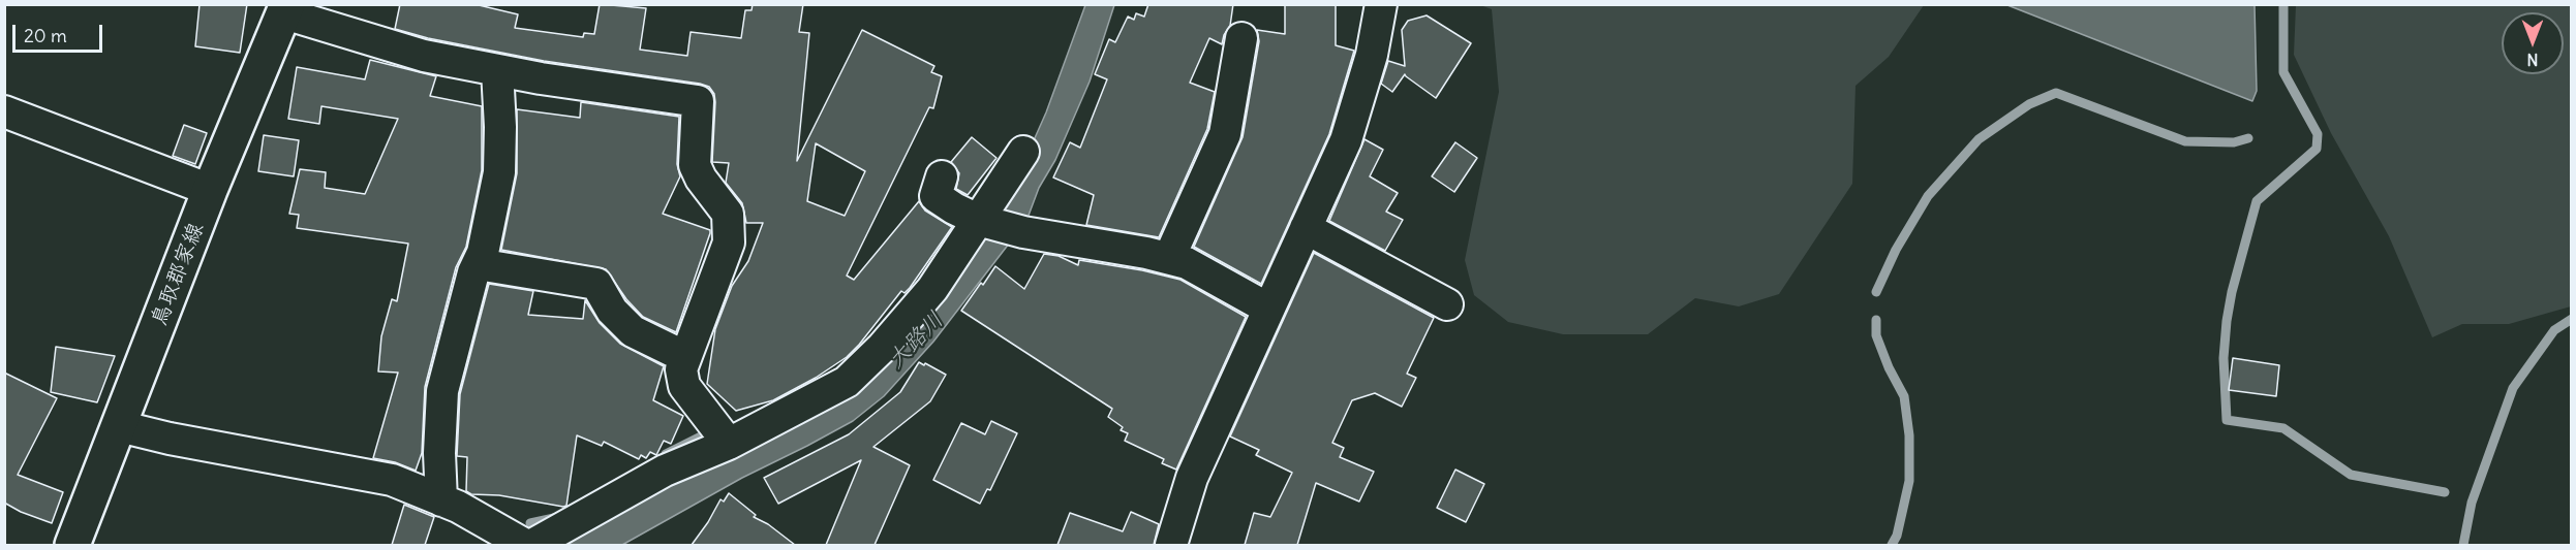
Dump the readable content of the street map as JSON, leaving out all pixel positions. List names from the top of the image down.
{
  "streets": {
    "main road": ["鳥取郡家線"]
  },
  "water": ["大路川"],
  "scale_bar": "20 m",
  "north": "bottom"
}
